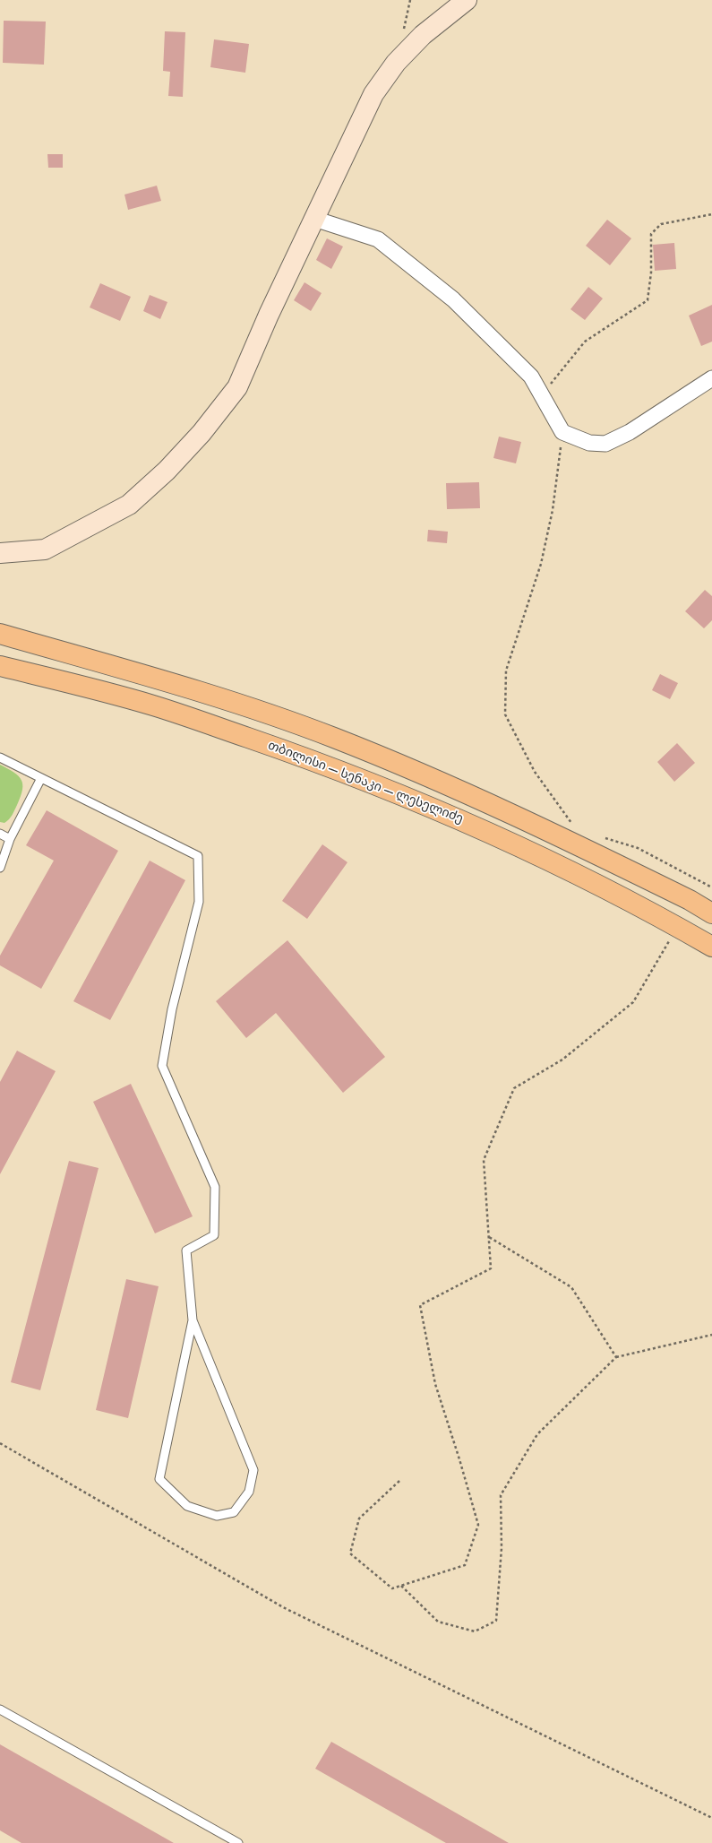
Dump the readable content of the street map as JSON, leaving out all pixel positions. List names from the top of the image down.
{
  "streets": {
    "highway": ["თბილისი — სენაკი — ლესელიძე"]
  }
}
